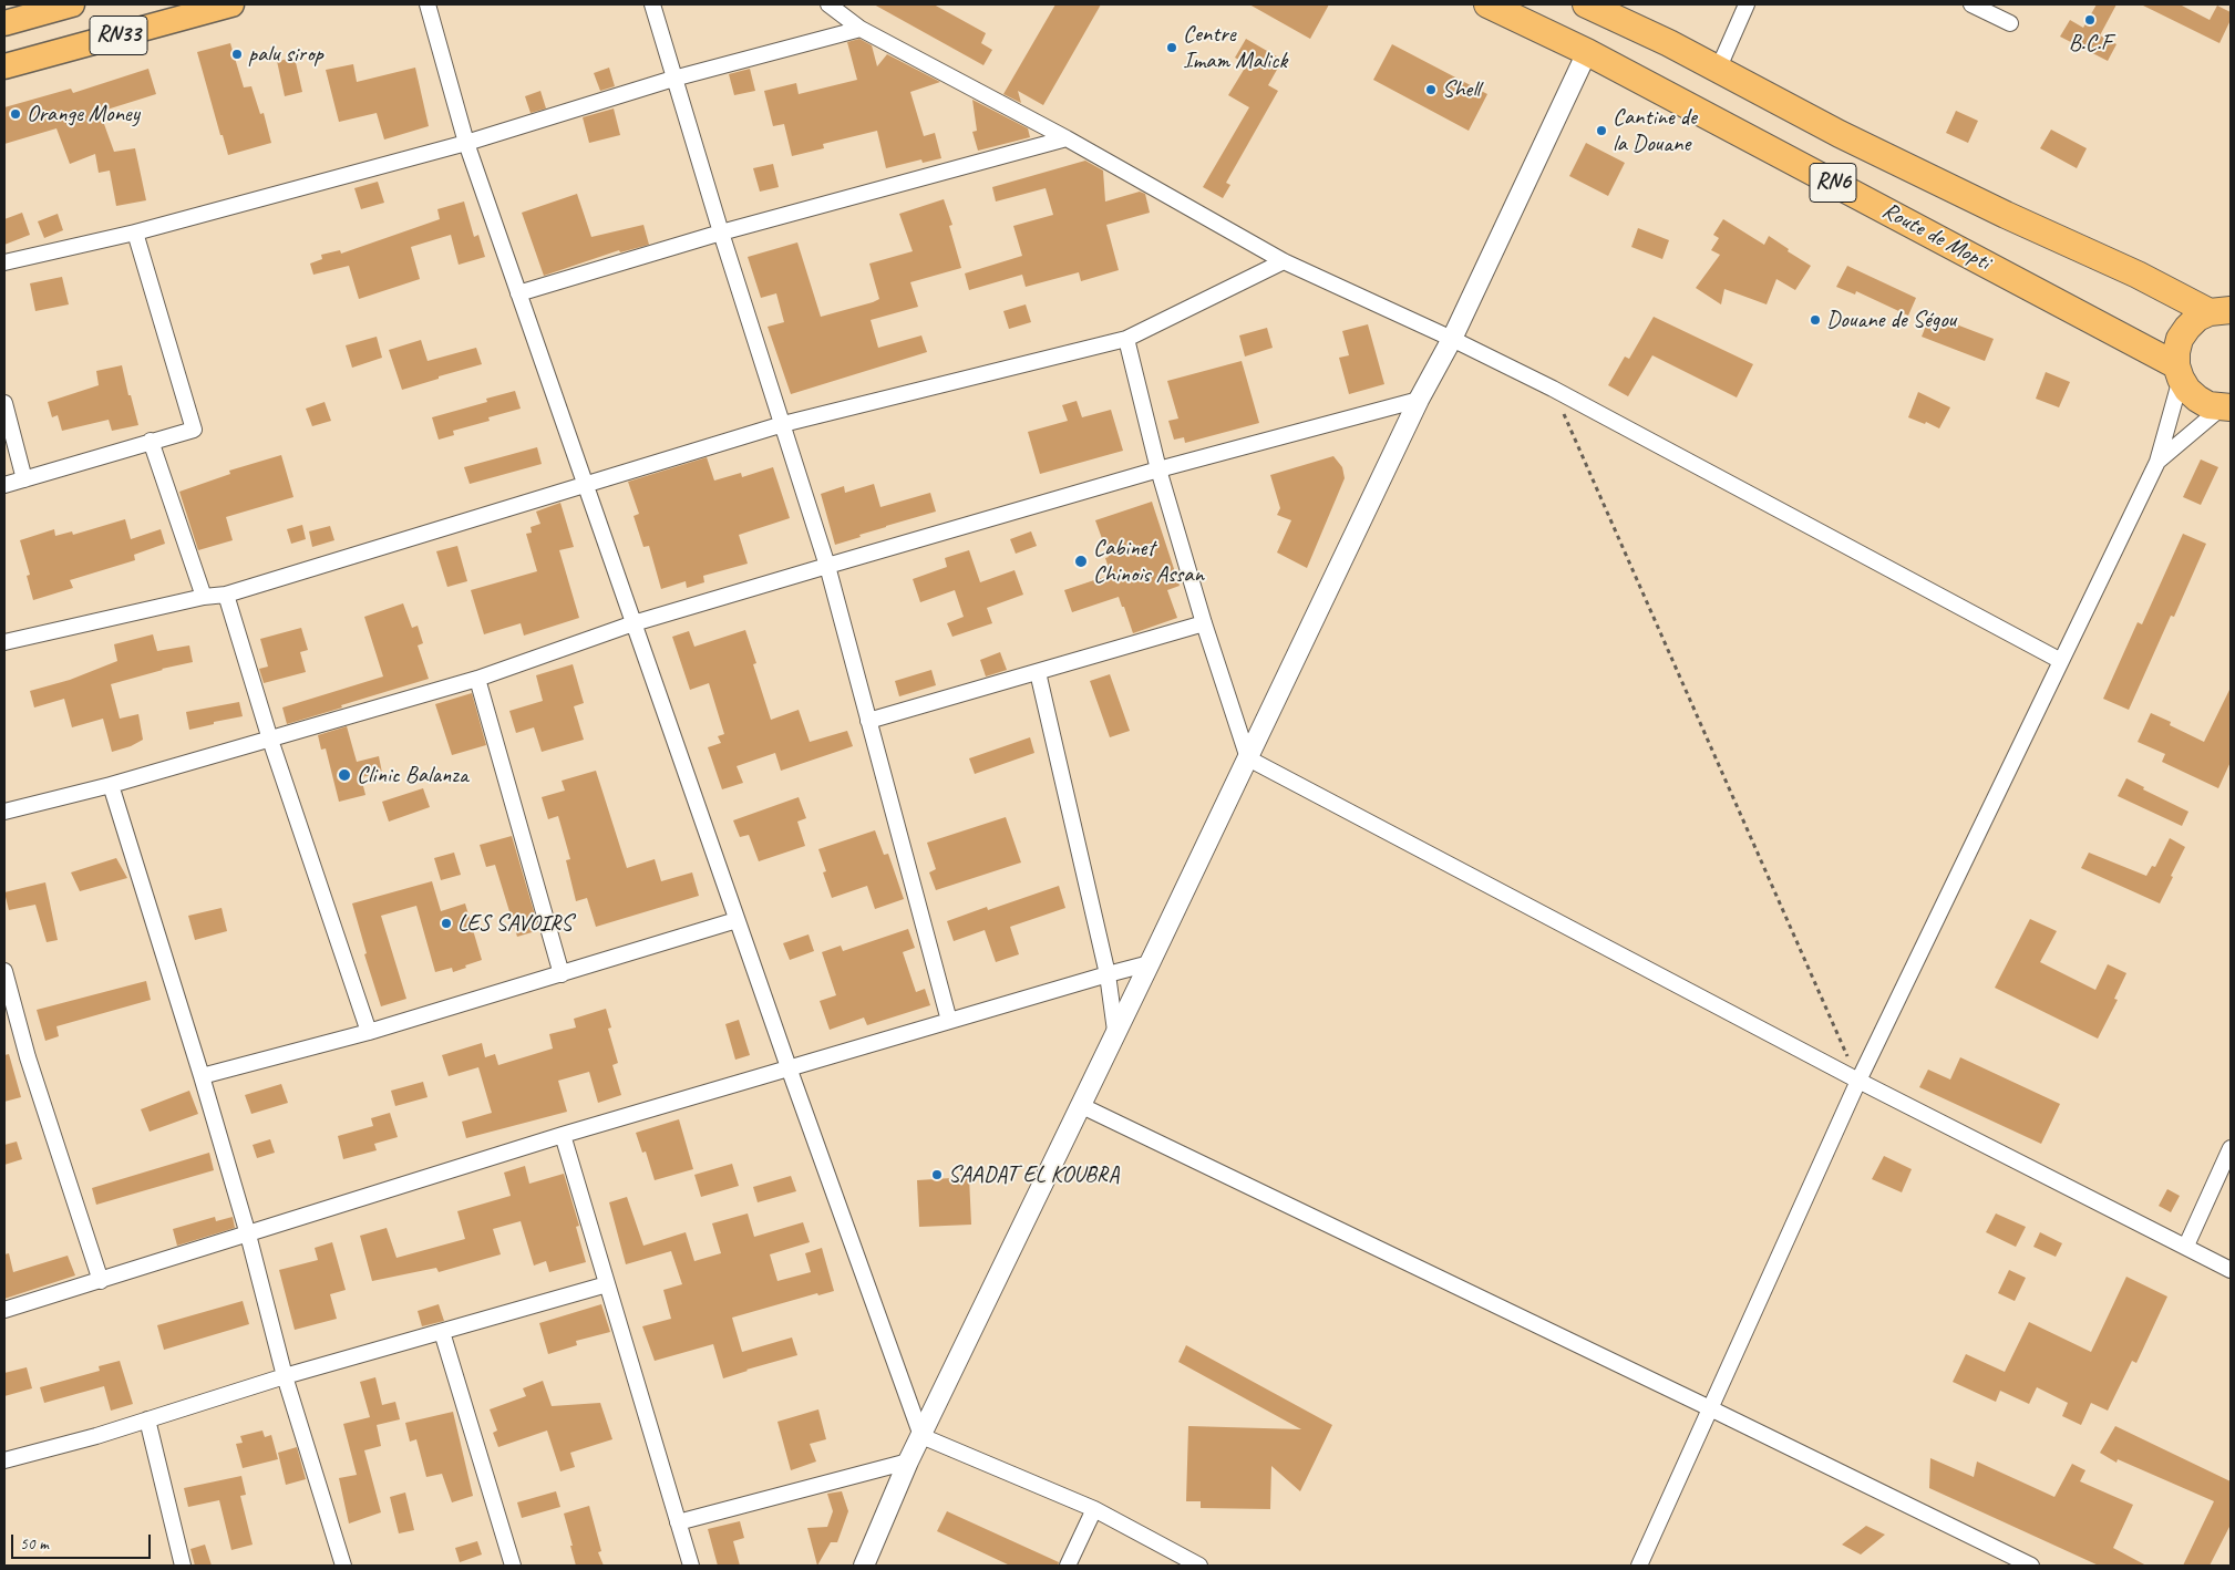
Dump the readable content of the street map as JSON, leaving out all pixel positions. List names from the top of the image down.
{
  "streets": {
    "highway": ["RN6", "Route de Mopti"],
    "main road": ["RN33"]
  },
  "places": [
    "B.C.F",
    "Centre Imam Malick",
    "palu sirop",
    "Shell",
    "Orange Money",
    "Cantine de la Douane",
    "Douane de Ségou",
    "Cabinet Chinois Assan",
    "Clinic Balanza",
    "LES SAVOIRS",
    "SAADAT EL KOUBRA"
  ],
  "scale_bar": "50 m"
}
